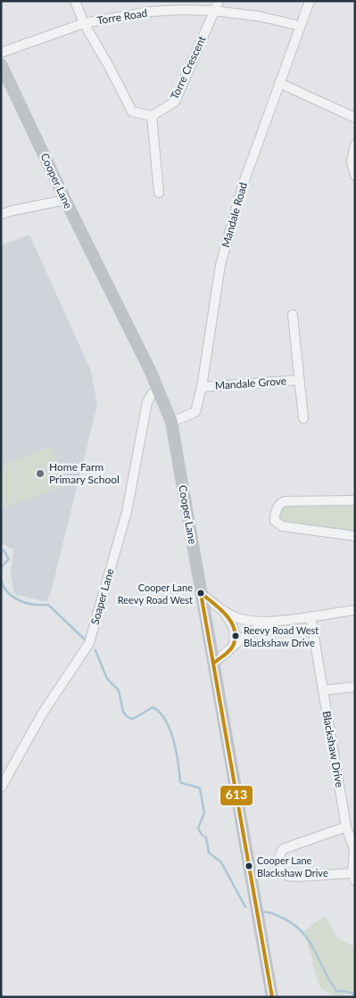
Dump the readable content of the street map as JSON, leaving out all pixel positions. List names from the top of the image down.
{
  "streets": {
    "main road": ["Cooper Lane"],
    "street": [
      "Torre Road",
      "Torre Crescent",
      "Mandale Road",
      "Mandale Grove",
      "Soaper Lane",
      "Blackshaw Drive"
    ]
  },
  "crossings": [
    ["Torre Road", "Torre Crescent"],
    ["Torre Road", "Mandale Road"],
    ["Cooper Lane", "Mandale Road"],
    ["Cooper Lane", "Soaper Lane"],
    ["Mandale Road", "Mandale Grove"]
  ],
  "places": [
    "Home Farm Primary School",
    "Cooper Lane Reevy Road West",
    "Reevy Road West Blackshaw Drive",
    "Cooper Lane Blackshaw Drive"
  ],
  "lines": ["transit line 613"]
}
